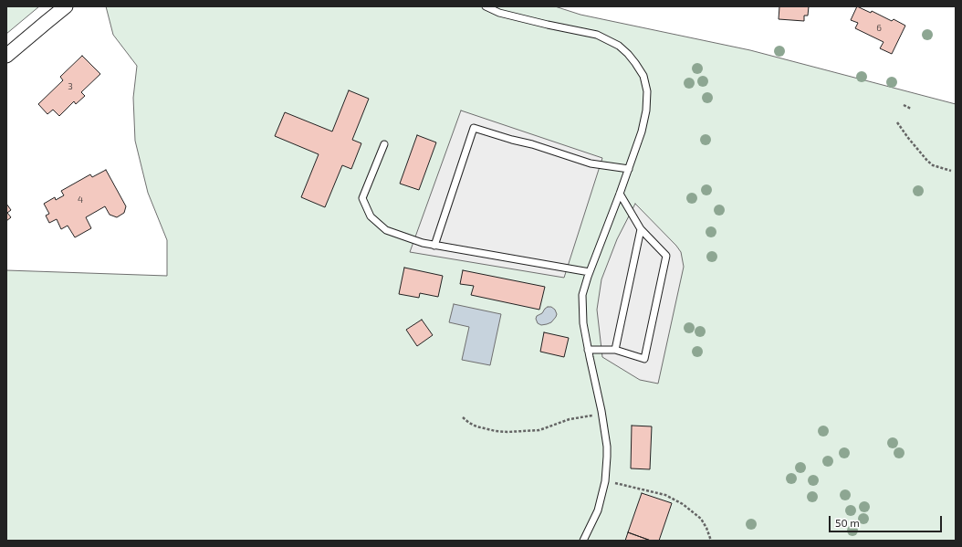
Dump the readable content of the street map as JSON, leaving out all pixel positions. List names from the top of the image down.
{
  "house_numbers": ["6", "3", "4"],
  "scale_bar": "50 m"
}
